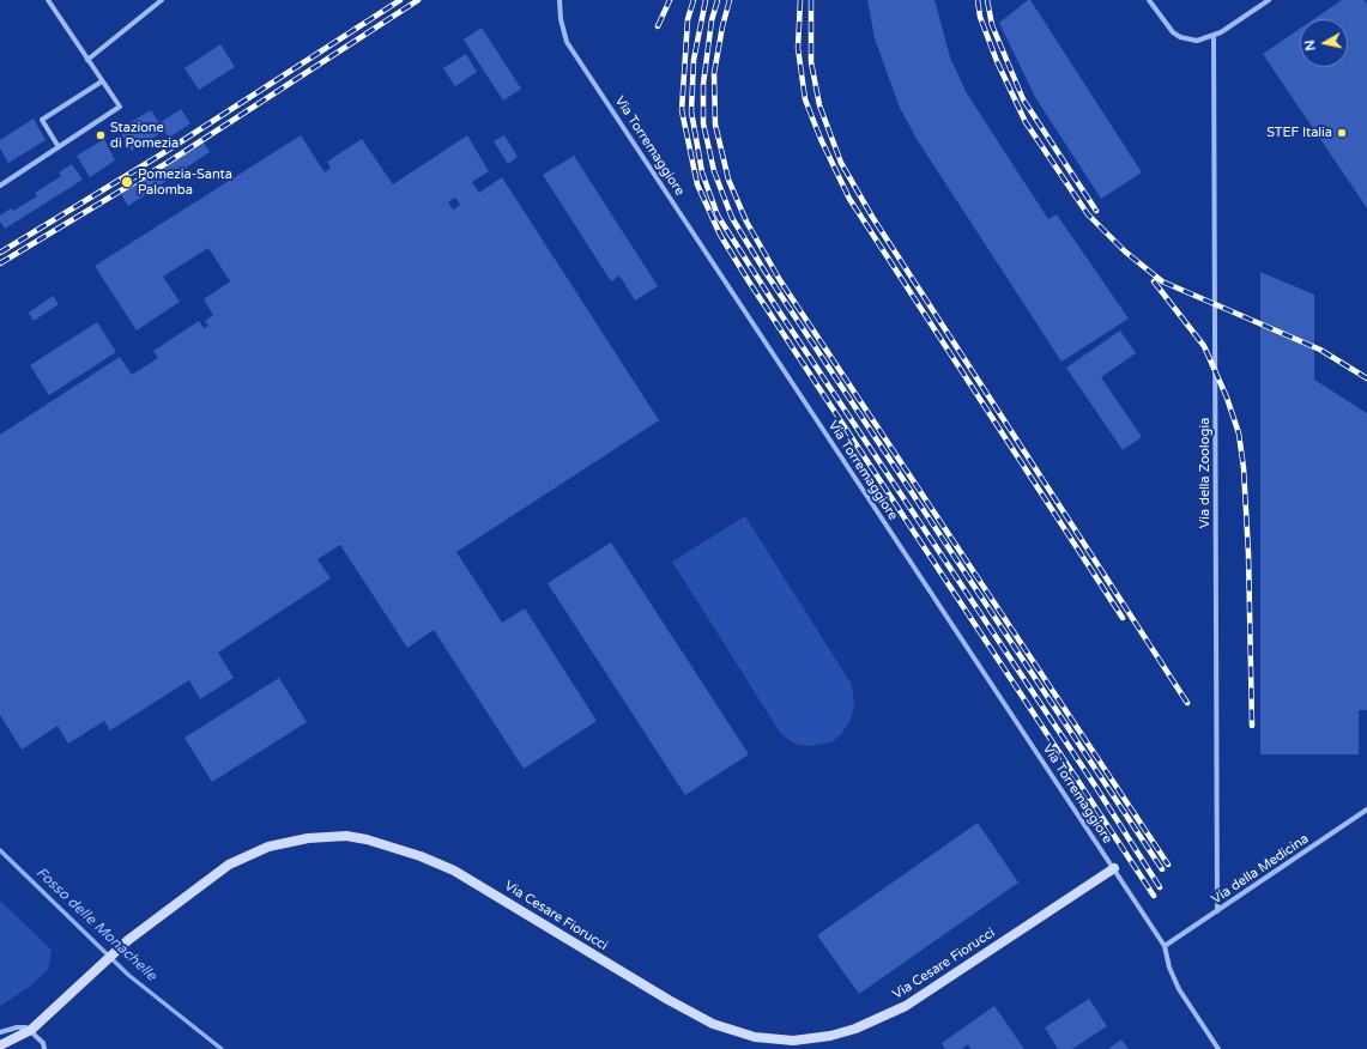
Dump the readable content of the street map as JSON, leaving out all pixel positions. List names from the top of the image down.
{
  "streets": {
    "street": [
      "Via Torremaggiore",
      "Via della Zoologia",
      "Via della Medicina",
      "Via Cesare Fiorucci"
    ]
  },
  "crossings": [
    ["Via Torremaggiore", "Via della Medicina"],
    ["Via Torremaggiore", "Via Cesare Fiorucci"],
    ["Via della Zoologia", "Via della Medicina"]
  ],
  "water": ["Fosso delle Monachelle"],
  "places": ["STEF Italia", "Stazione di Pomezia", "Pomezia-Santa Palomba"],
  "north": "left"
}
